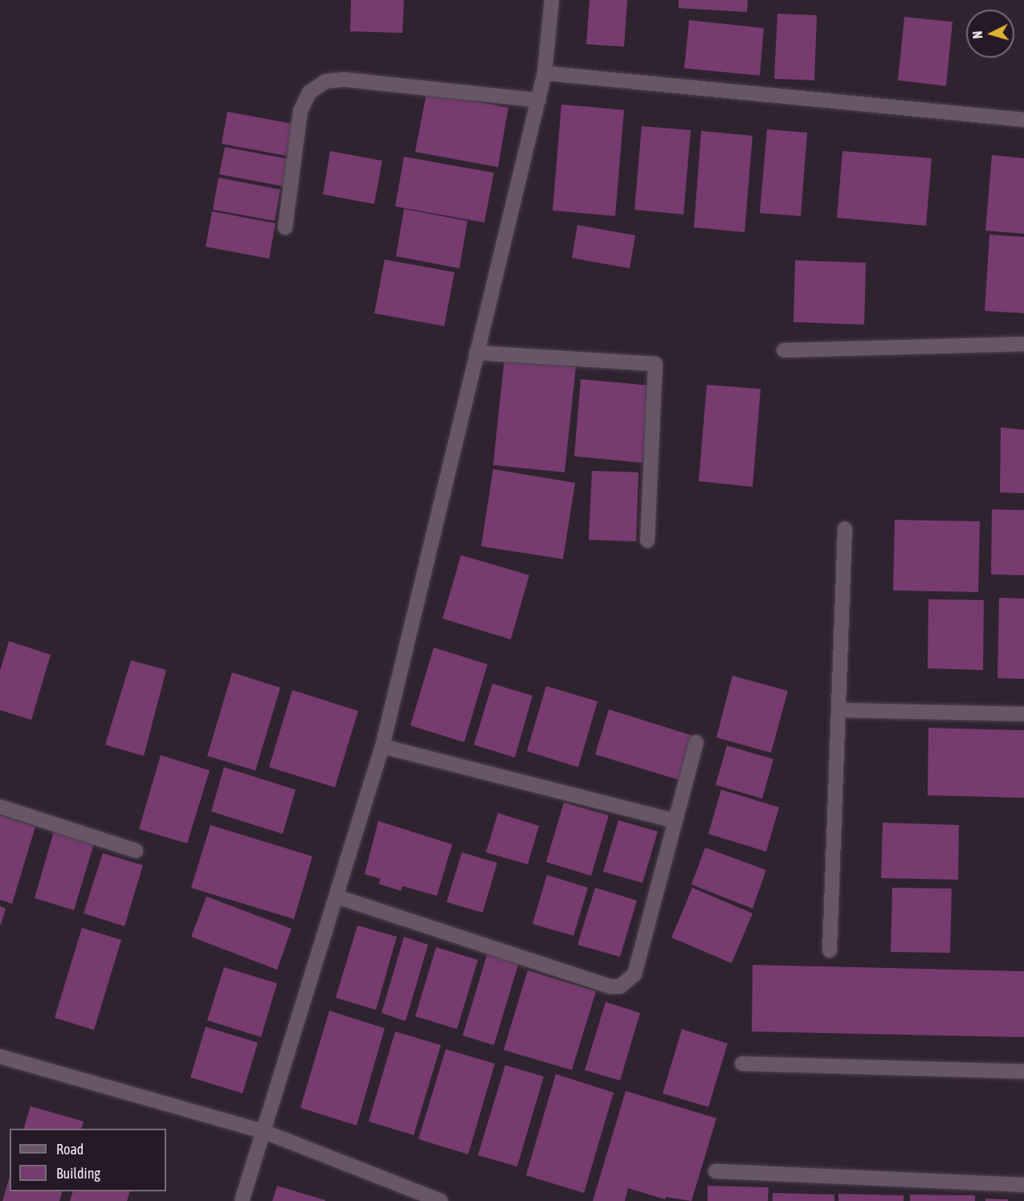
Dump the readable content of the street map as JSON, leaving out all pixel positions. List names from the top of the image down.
{
  "legend": ["Road", "Building"],
  "north": "left"
}
